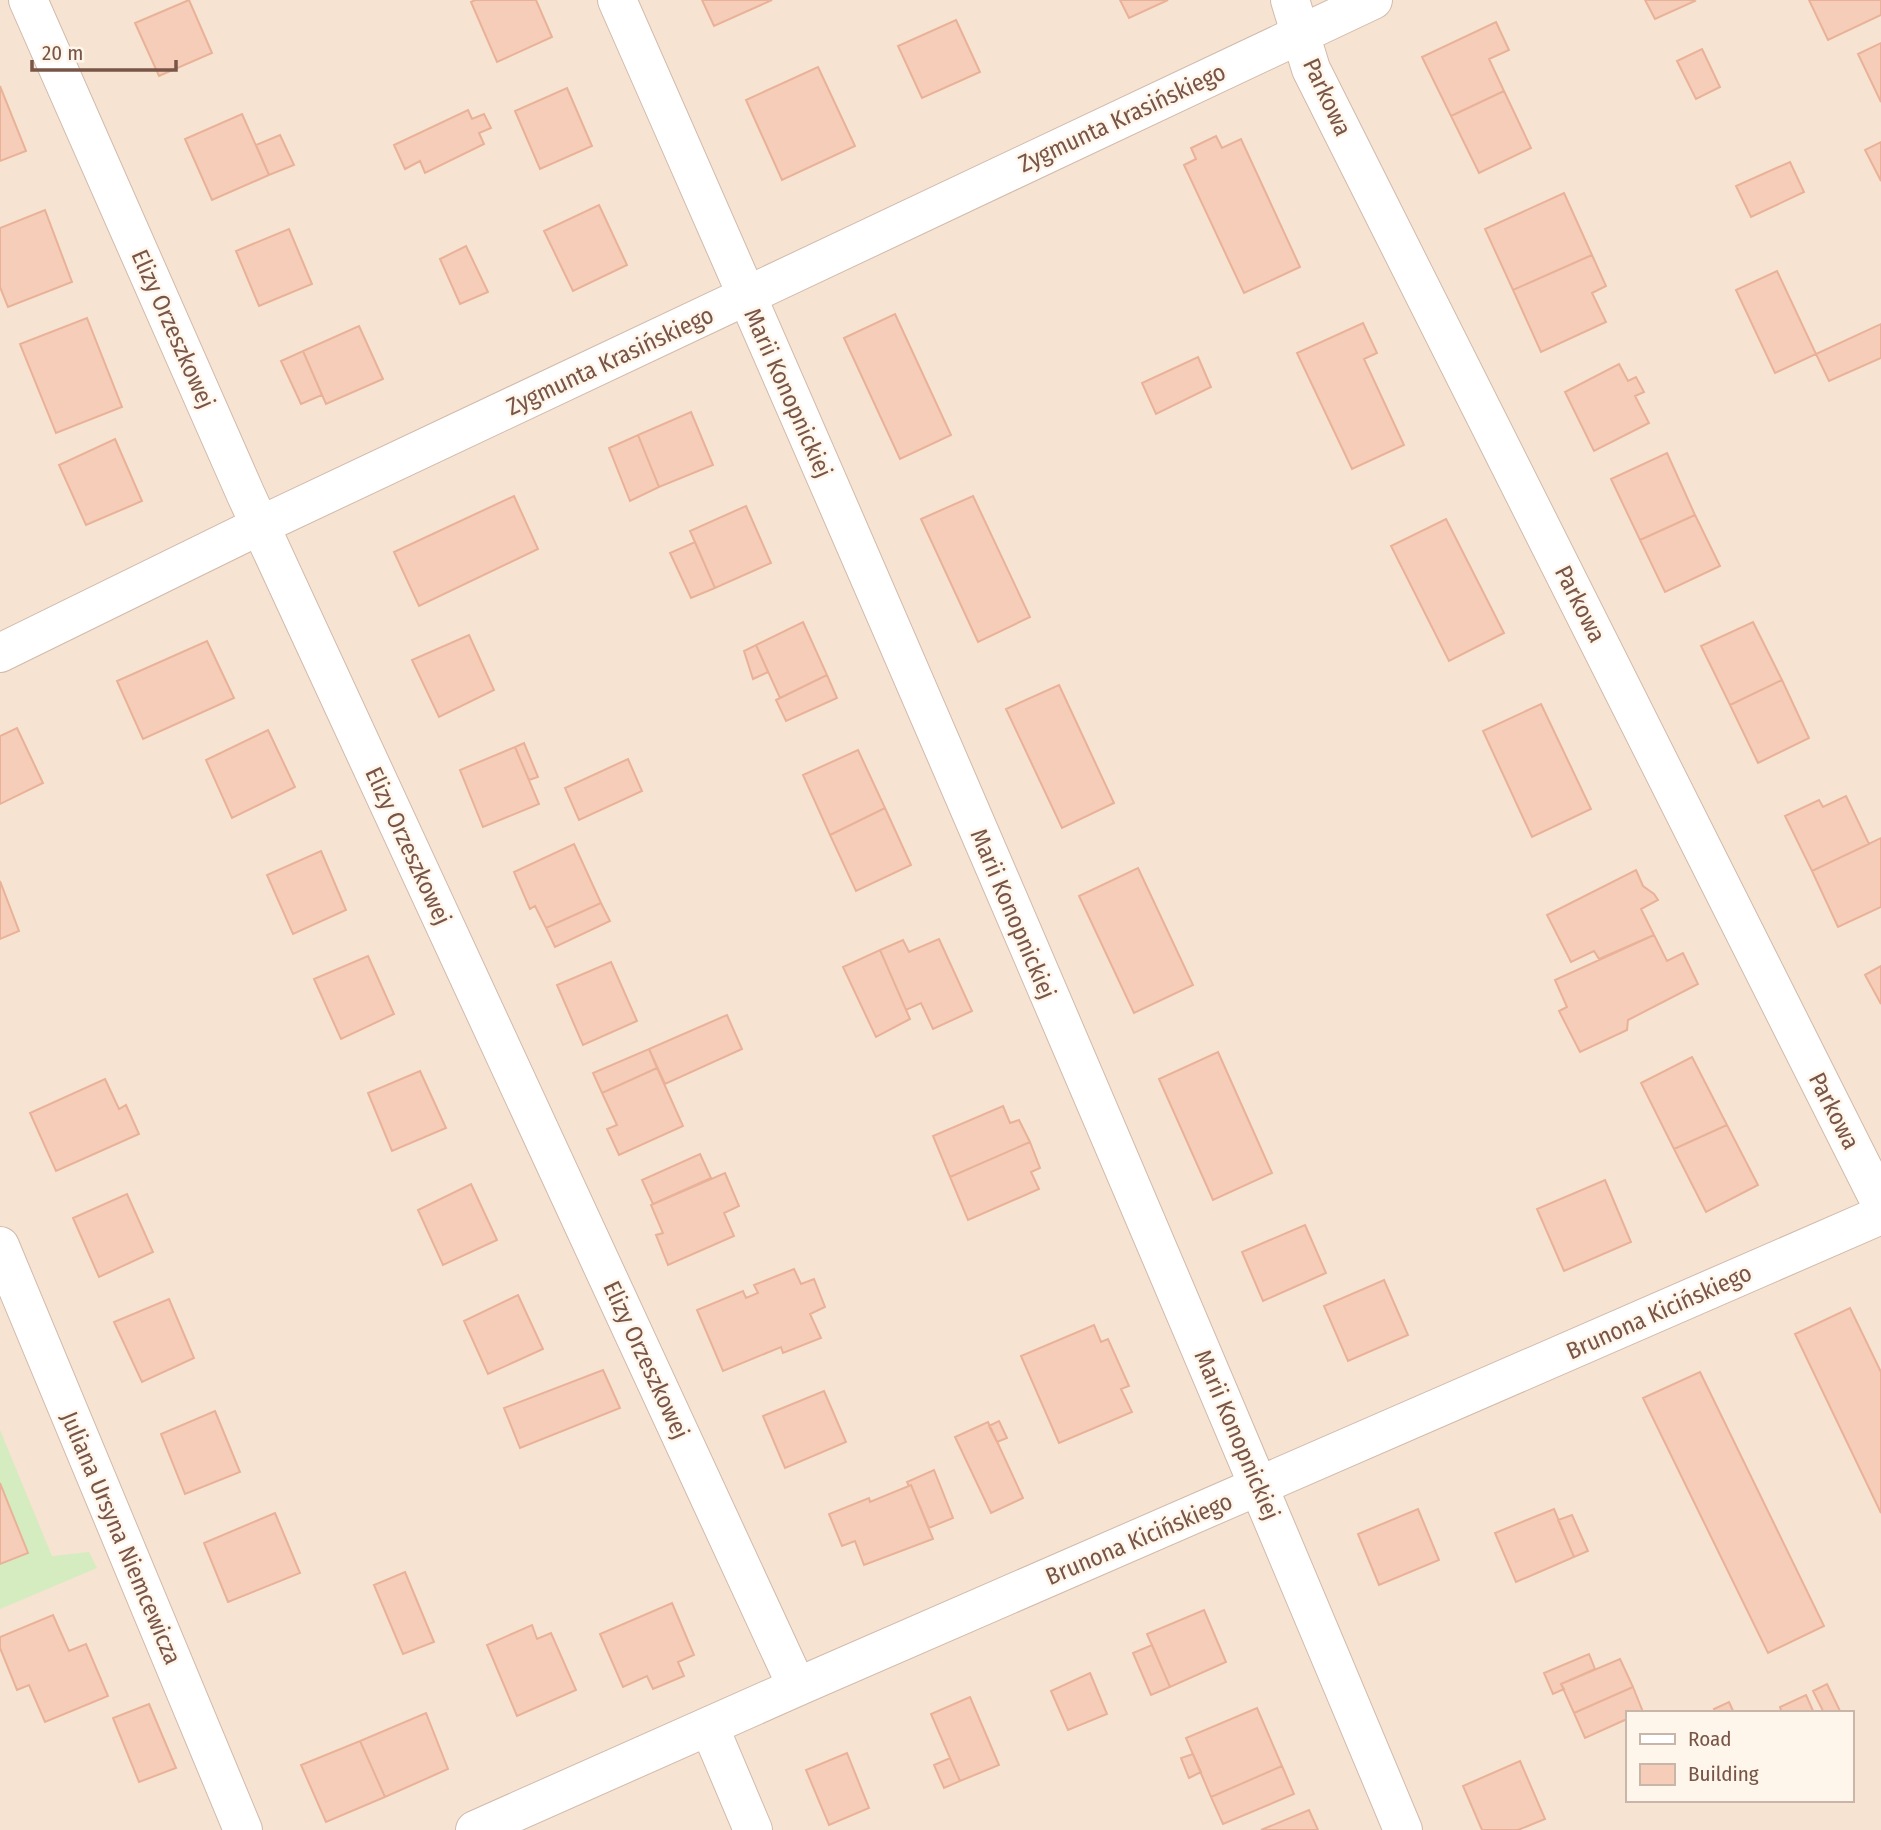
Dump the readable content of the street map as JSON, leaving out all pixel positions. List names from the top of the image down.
{
  "streets": {
    "street": [
      "Parkowa",
      "Zygmunta Krasińskiego",
      "Elizy Orzeszkowej",
      "Marii Konopnickiej",
      "Brunona Kicińskiego",
      "Juliana Ursyna Niemcewicza"
    ]
  },
  "crossings": [
    ["Parkowa", "Zygmunta Krasińskiego"],
    ["Zygmunta Krasińskiego", "Elizy Orzeszkowej"],
    ["Zygmunta Krasińskiego", "Marii Konopnickiej"],
    ["Elizy Orzeszkowej", "Brunona Kicińskiego"],
    ["Marii Konopnickiej", "Brunona Kicińskiego"]
  ],
  "legend": ["Road", "Building"],
  "scale_bar": "20 m"
}
